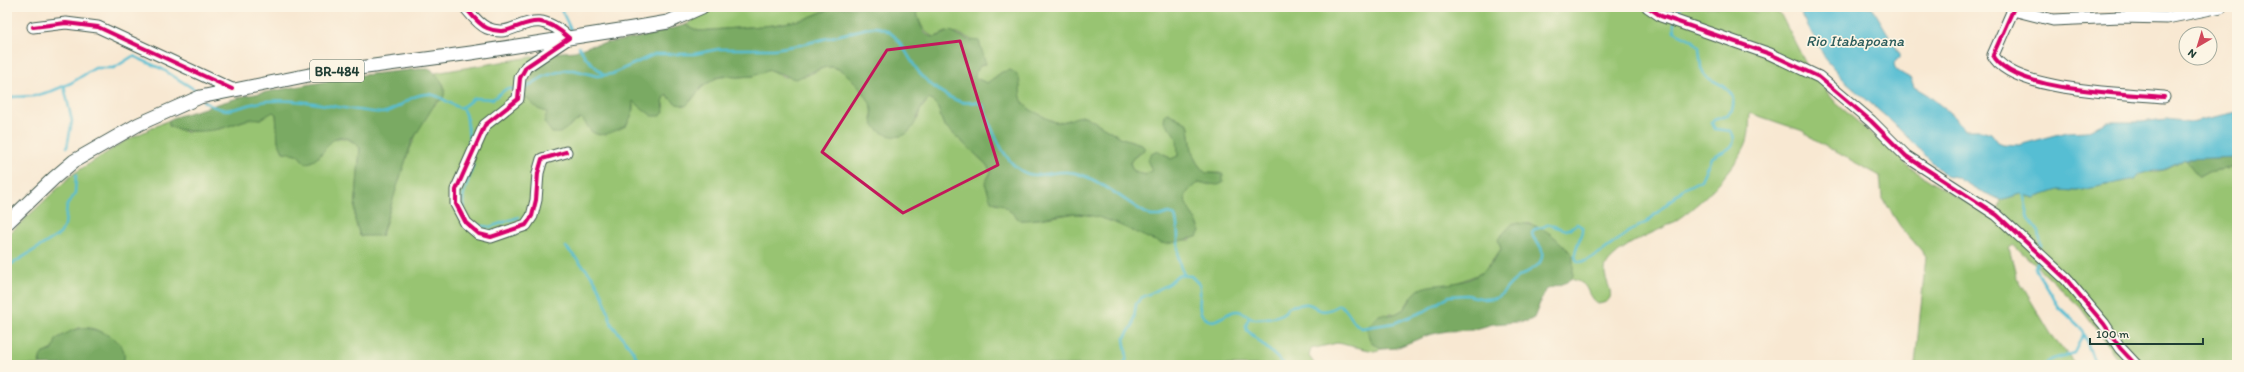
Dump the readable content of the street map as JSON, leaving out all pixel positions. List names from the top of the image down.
{
  "streets": {
    "main road": ["BR-484"]
  },
  "water": ["Rio Itabapoana"],
  "scale_bar": "100 m",
  "north": "bottom left"
}
